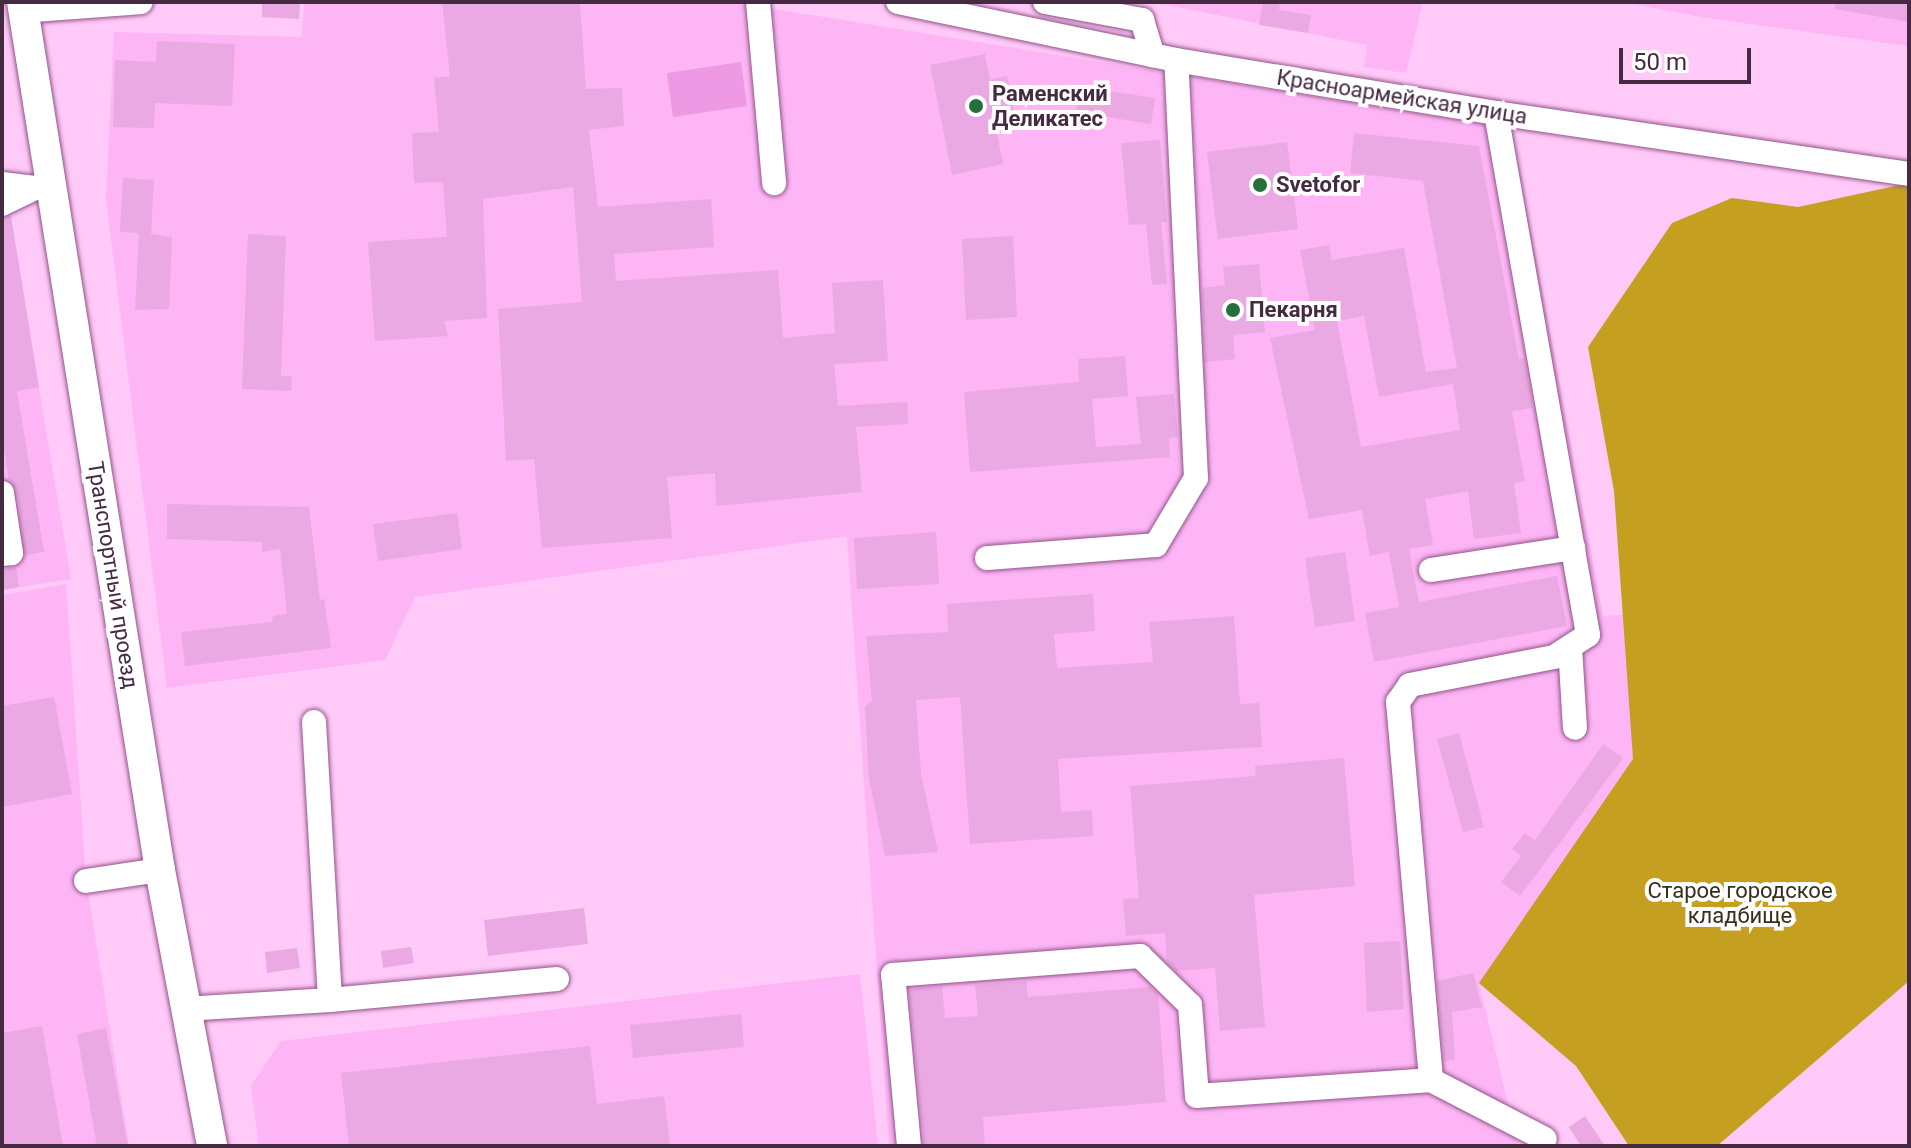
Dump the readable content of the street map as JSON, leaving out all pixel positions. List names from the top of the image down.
{
  "streets": {
    "main road": ["Транспортный проезд"],
    "street": ["Красноармейская улица"]
  },
  "parks": ["Старое городское кладбище"],
  "places": ["Раменский Деликатес", "Svetofor", "Пекарня"],
  "scale_bar": "50 m"
}
